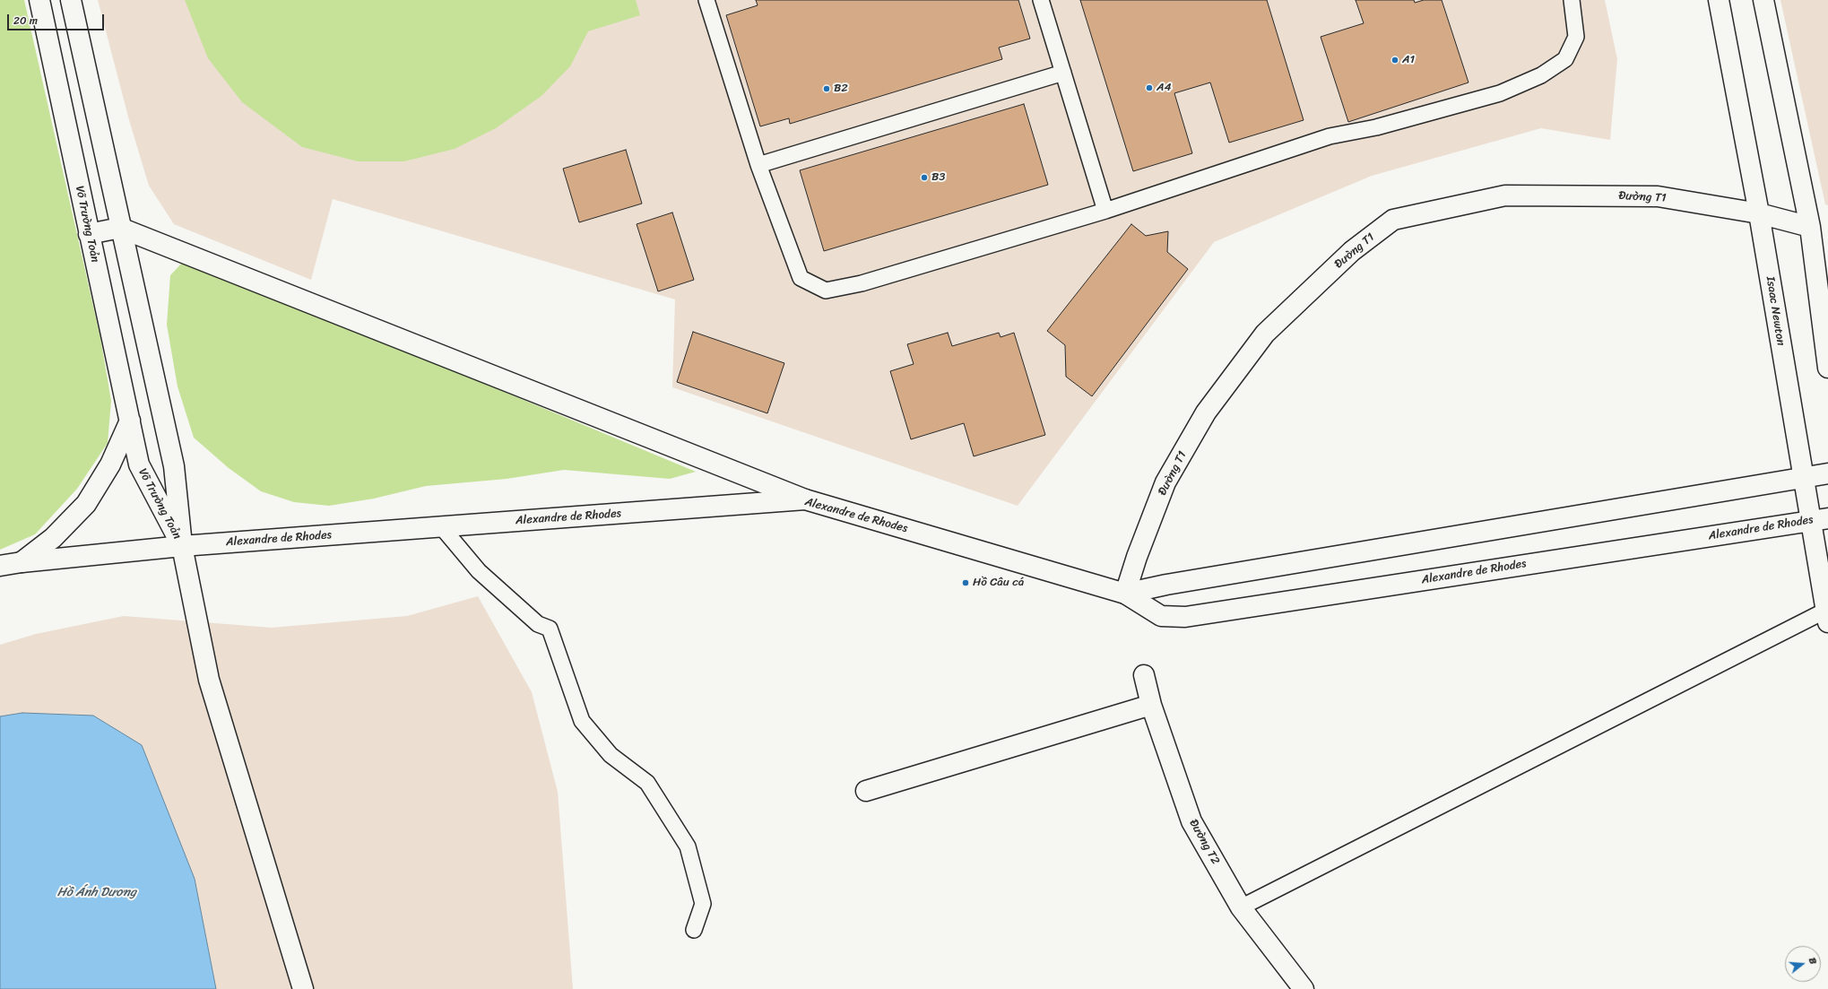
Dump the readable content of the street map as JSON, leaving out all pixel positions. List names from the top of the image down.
{
  "streets": {
    "street": [
      "Đường T1",
      "Võ Trường Toản",
      "Isaac Newton",
      "Alexandre de Rhodes",
      "Đường T2"
    ]
  },
  "crossings": [
    ["Đường T1", "Isaac Newton"],
    ["Đường T1", "Alexandre de Rhodes"],
    ["Võ Trường Toản", "Alexandre de Rhodes"],
    ["Isaac Newton", "Alexandre de Rhodes"]
  ],
  "water": ["Hồ Ánh Dương"],
  "places": [
    "A1",
    "A4",
    "B2",
    "B3",
    "Hồ Câu cá"
  ],
  "scale_bar": "20 m",
  "north": "right"
}
